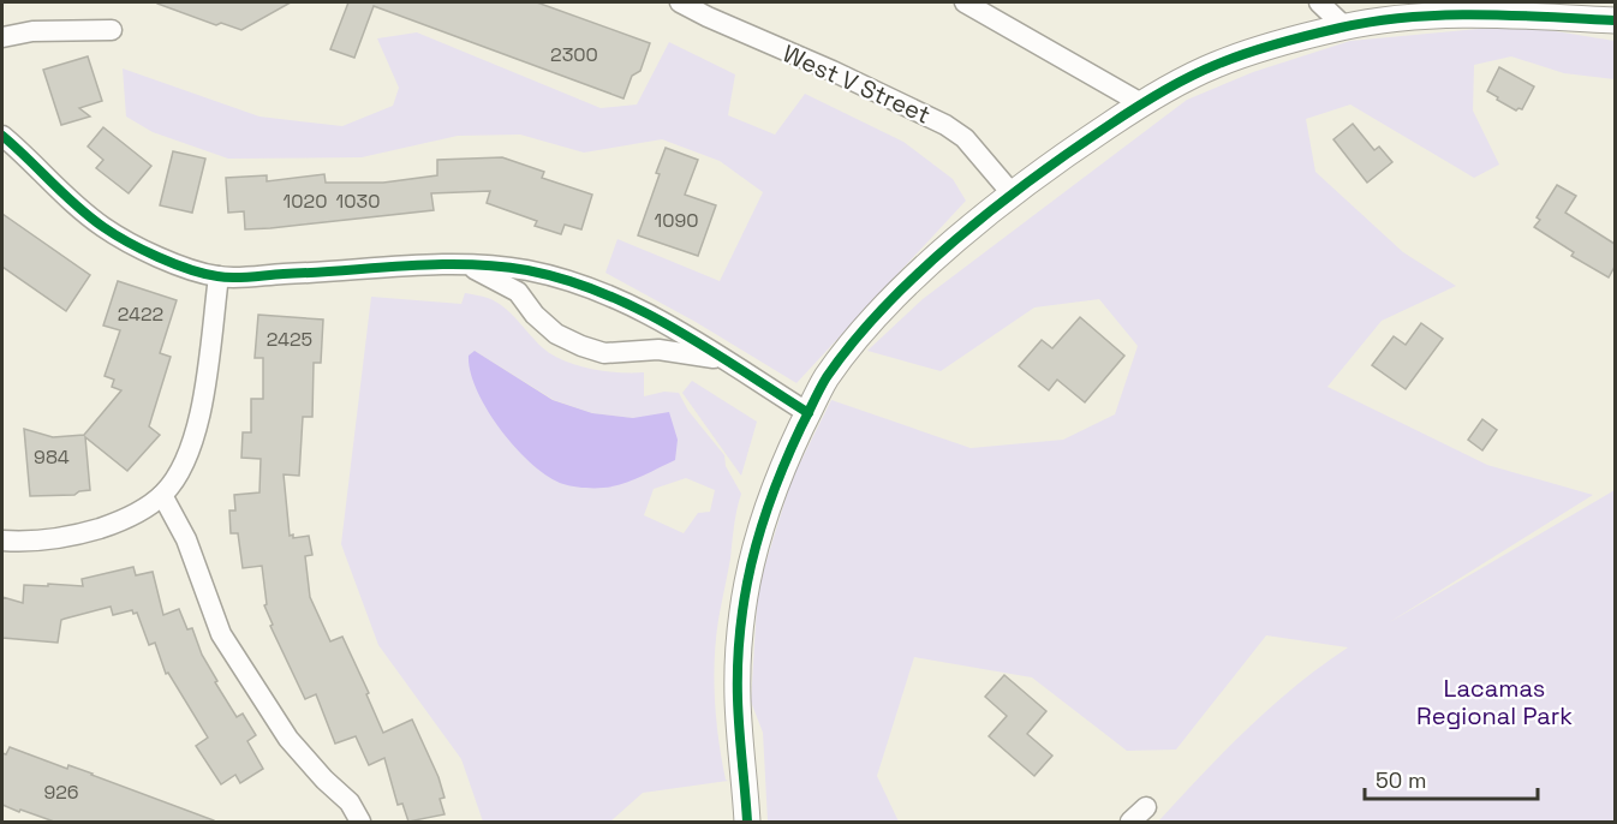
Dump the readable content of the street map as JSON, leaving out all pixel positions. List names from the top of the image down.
{
  "streets": {
    "street": ["West V Street"]
  },
  "parks": ["Lacamas Regional Park"],
  "house_numbers": [
    "2300",
    "1020",
    "1030",
    "1090",
    "2422",
    "2425",
    "984",
    "926"
  ],
  "scale_bar": "50 m"
}
